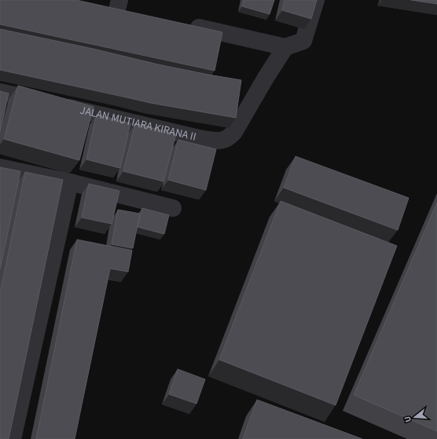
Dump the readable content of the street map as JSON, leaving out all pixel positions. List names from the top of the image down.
{
  "streets": {
    "street": ["JALAN MUTIARA KIRANA II"]
  },
  "north": "left"
}
